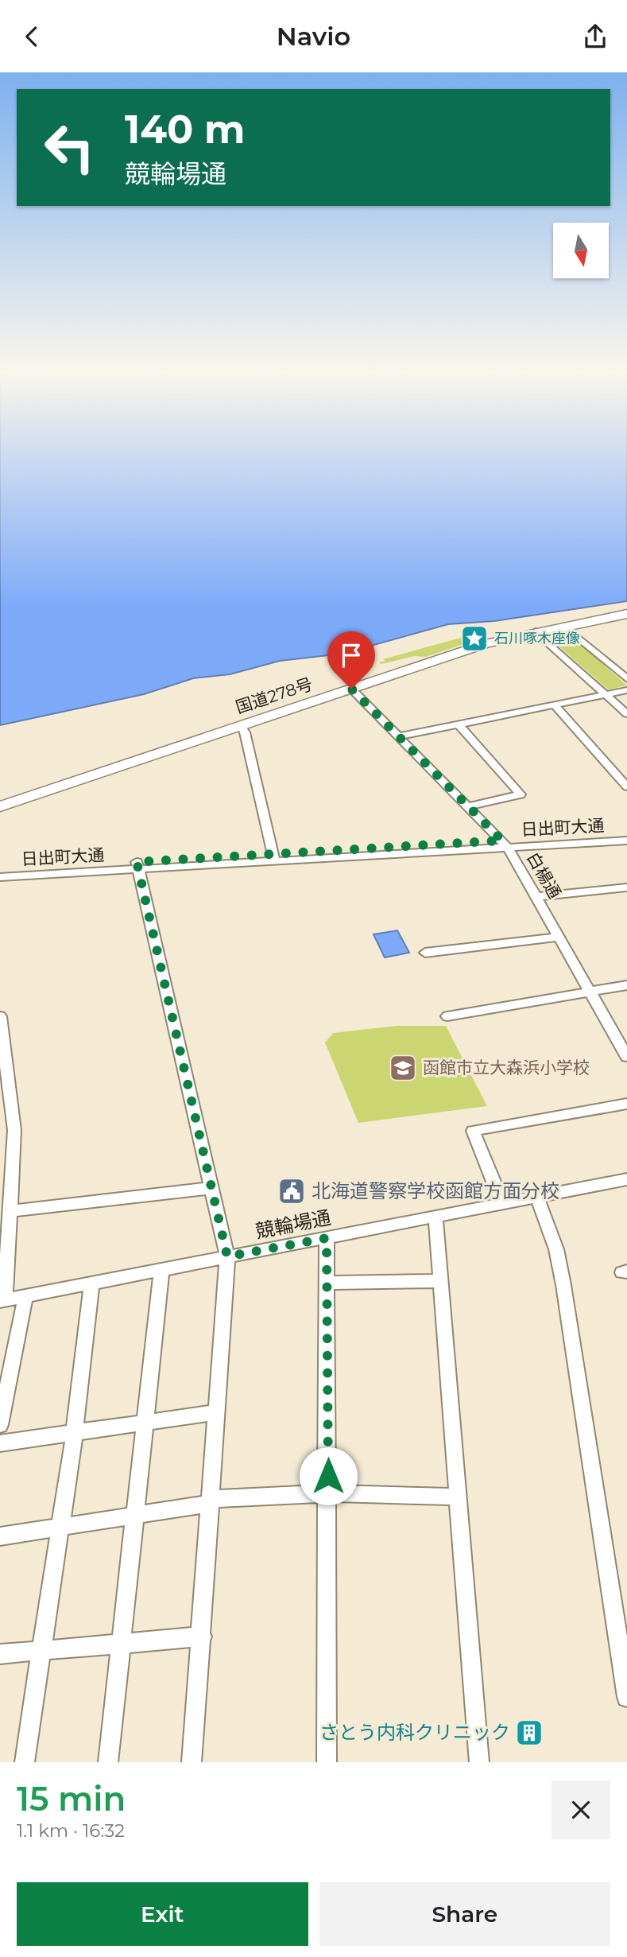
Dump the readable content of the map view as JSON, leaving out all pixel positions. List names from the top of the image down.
{
  "streets": {
    "highway": ["国道278号"],
    "street": ["日出町大通", "白楊通", "競輪場通"]
  },
  "crossings": [
    ["国道278号", "白楊通"],
    ["日出町大通", "白楊通"]
  ],
  "places": {
    "place": ["石川啄木座像"],
    "school or university": ["函館市立大森浜小学校"],
    "public building": ["北海道警察学校函館方面分校"],
    "building": ["さとう内科クリニック"]
  },
  "north": "bottom",
  "page": {
    "header": "Navio",
    "turn": ["140 m", "競輪場通"],
    "heading": ["15 min", "1.1 km · 16:32"],
    "buttons": ["Exit", "Share"]
  }
}
